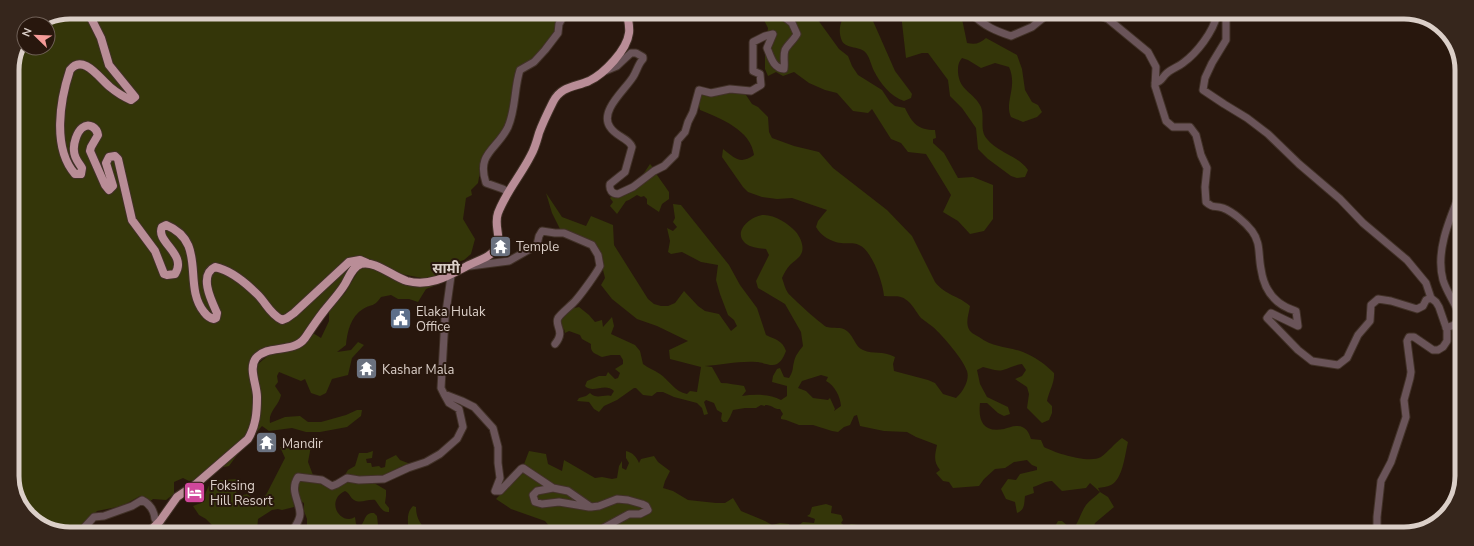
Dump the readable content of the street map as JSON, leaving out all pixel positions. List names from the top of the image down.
{
  "districts": ["सामी"],
  "places": {
    "temple": ["Temple", "Kashar Mala", "Mandir"],
    "public building": ["Elaka Hulak Office"],
    "hotel": ["Foksing Hill Resort"]
  },
  "north": "top left"
}
